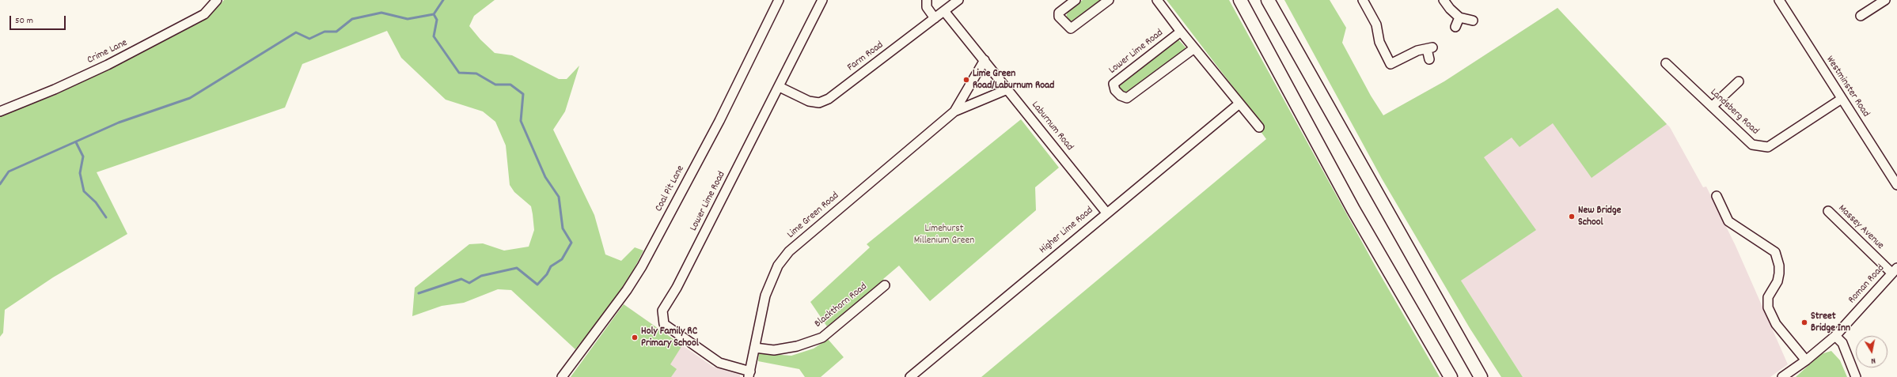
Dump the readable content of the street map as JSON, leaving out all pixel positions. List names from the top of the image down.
{
  "streets": {
    "street": [
      "Crime Lane",
      "Lower Lime Road",
      "Farm Road",
      "Westminster Road",
      "Landsberg Road",
      "Laburnum Road",
      "Coal Pit Lane",
      "Lime Green Road",
      "Massey Avenue",
      "Higher Lime Road",
      "Roman Road",
      "Blackthorn Road"
    ]
  },
  "crossings": [
    ["Lower Lime Road", "Farm Road"],
    ["Lower Lime Road", "Lime Green Road"],
    ["Lower Lime Road", "Higher Lime Road"],
    ["Farm Road", "Laburnum Road"],
    ["Westminster Road", "Landsberg Road"],
    ["Laburnum Road", "Lime Green Road"],
    ["Laburnum Road", "Higher Lime Road"],
    ["Lime Green Road", "Blackthorn Road"],
    ["Massey Avenue", "Roman Road"]
  ],
  "parks": ["Limehurst Millenium Green"],
  "places": [
    "Lime Green Road/Laburnum Road",
    "New Bridge School",
    "Street Bridge Inn",
    "Holy Family RC Primary School"
  ],
  "scale_bar": "50 m",
  "north": "bottom"
}
